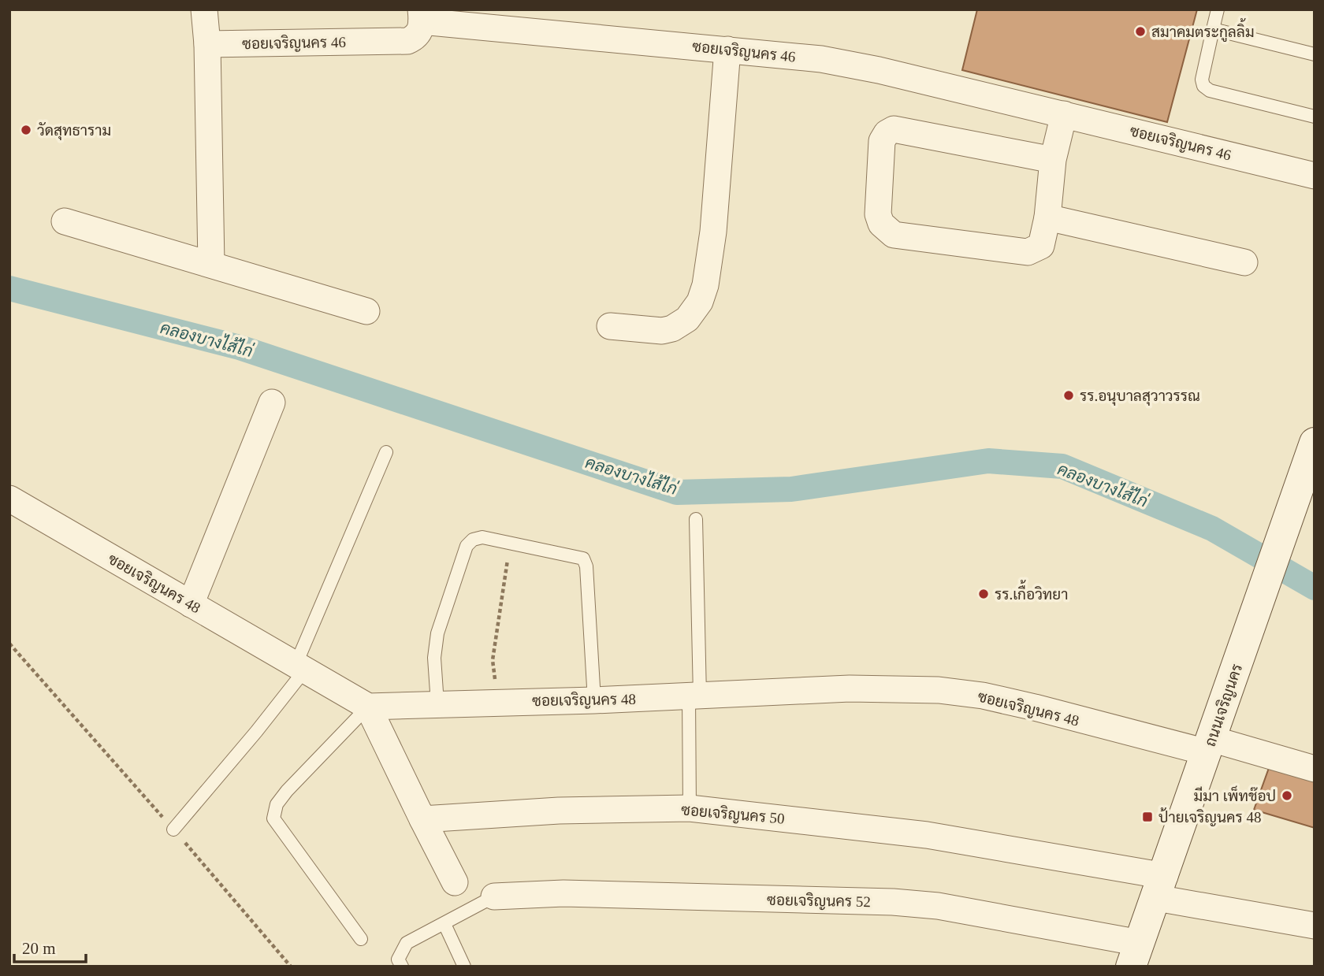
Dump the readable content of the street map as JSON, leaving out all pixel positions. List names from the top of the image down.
{
  "streets": {
    "main road": ["ถนนเจริญนคร"],
    "street": [
      "ซอยเจริญนคร 46",
      "ซอยเจริญนคร 48",
      "ซอยเจริญนคร 50",
      "ซอยเจริญนคร 52"
    ]
  },
  "crossings": [
    ["ซอยเจริญนคร 48", "ถนนเจริญนคร"],
    ["ถนนเจริญนคร", "ซอยเจริญนคร 50"],
    ["ถนนเจริญนคร", "ซอยเจริญนคร 52"]
  ],
  "water": ["คลองบางไส้ไก่"],
  "places": {
    "other": [
      "สมาคมตระกูลลิ้ม",
      "วัดสุทธาราม",
      "รร.อนุบาลสุวาวรรณ",
      "รร.เกื้อวิทยา",
      "มีมา เพ็ทช๊อป"
    ],
    "transit": ["ป้ายเจริญนคร 48"]
  },
  "scale_bar": "20 m"
}
